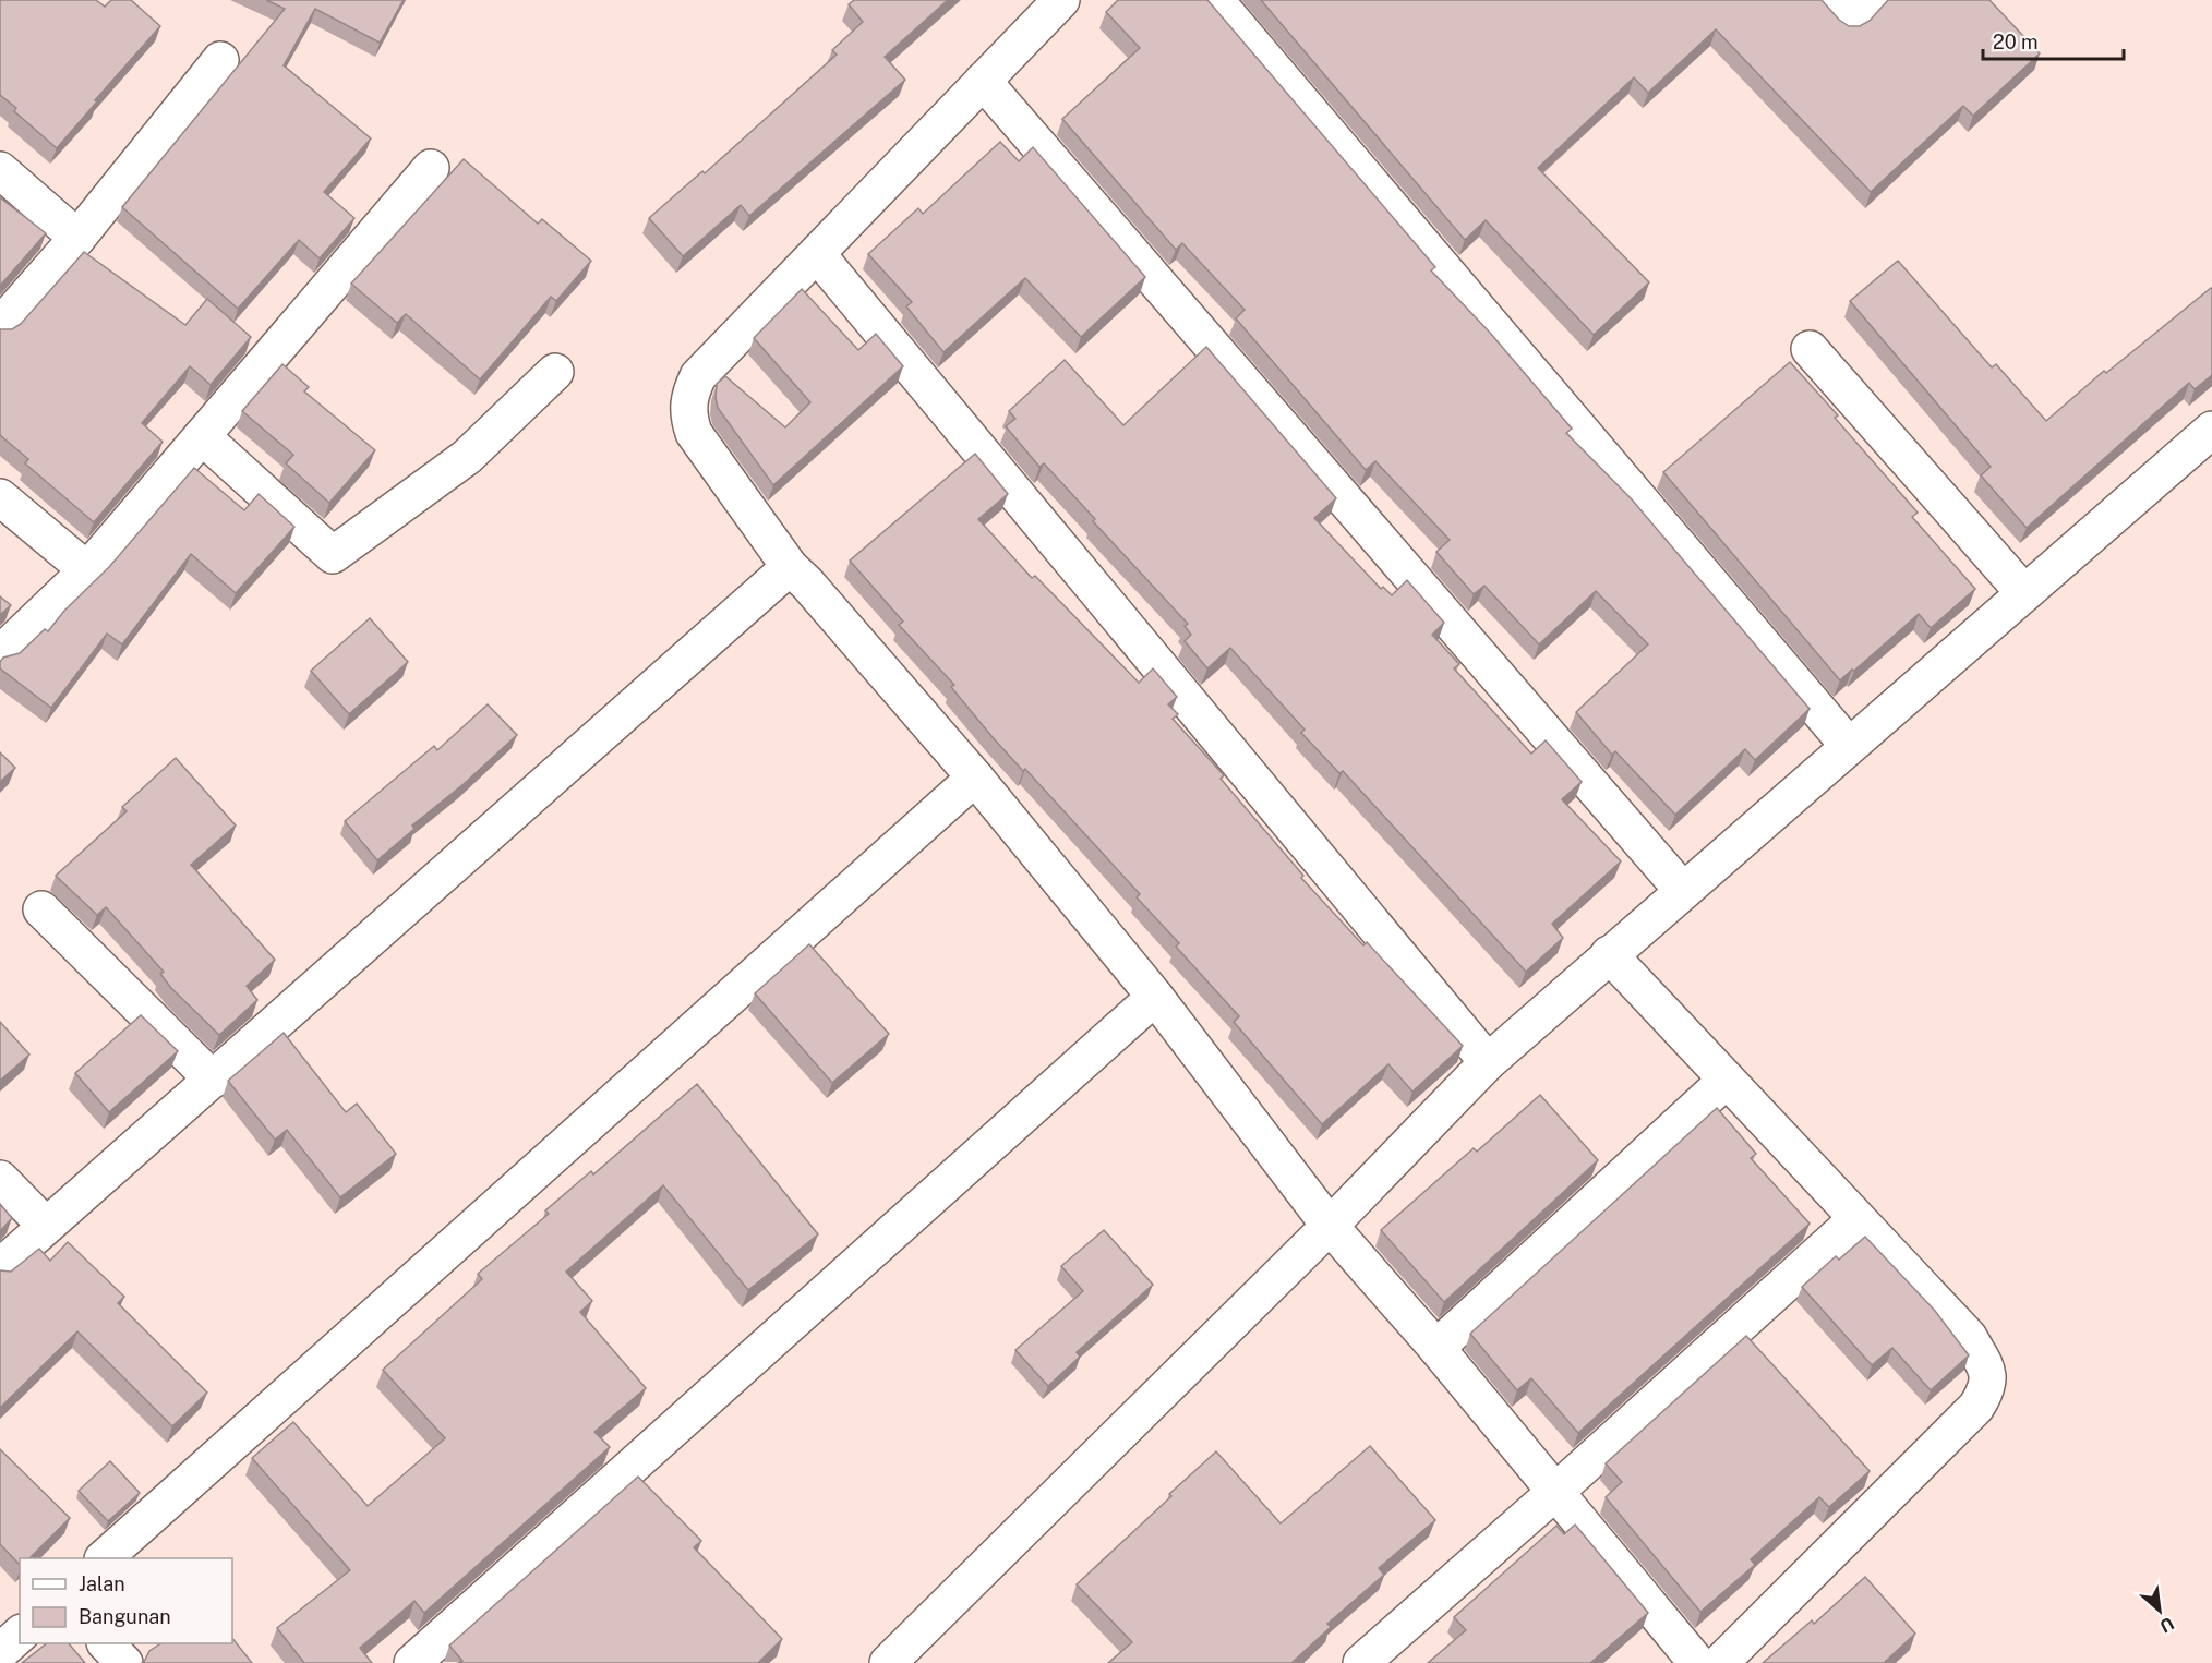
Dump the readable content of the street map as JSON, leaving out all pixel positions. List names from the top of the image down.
{
  "legend": ["Jalan", "Bangunan"],
  "scale_bar": "20 m",
  "north": "bottom right"
}
